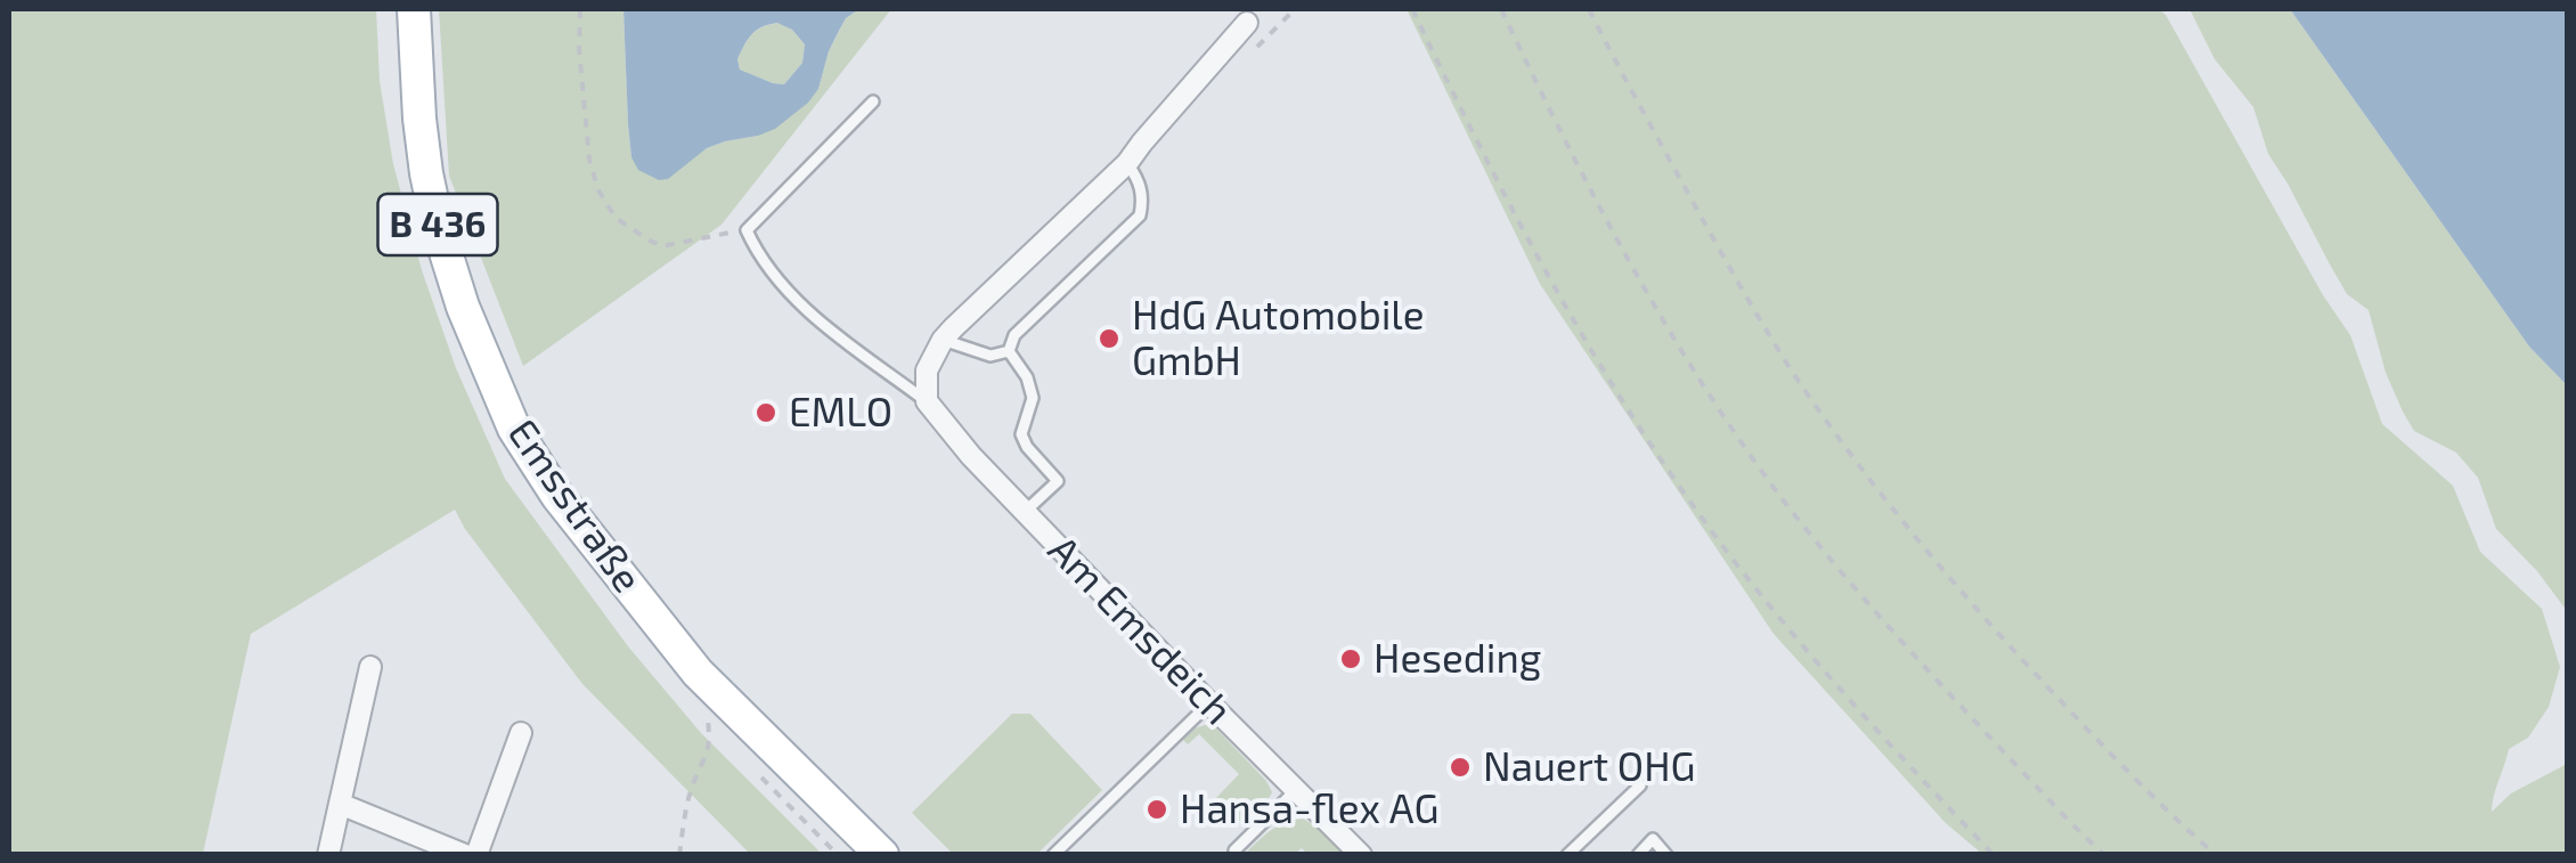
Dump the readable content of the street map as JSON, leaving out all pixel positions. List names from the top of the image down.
{
  "streets": {
    "main road": ["B 436", "Emsstraße"],
    "street": ["Am Emsdeich"]
  },
  "places": [
    "HdG Automobile GmbH",
    "EMLO",
    "Heseding",
    "Nauert OHG",
    "Hansa-flex AG"
  ]
}
